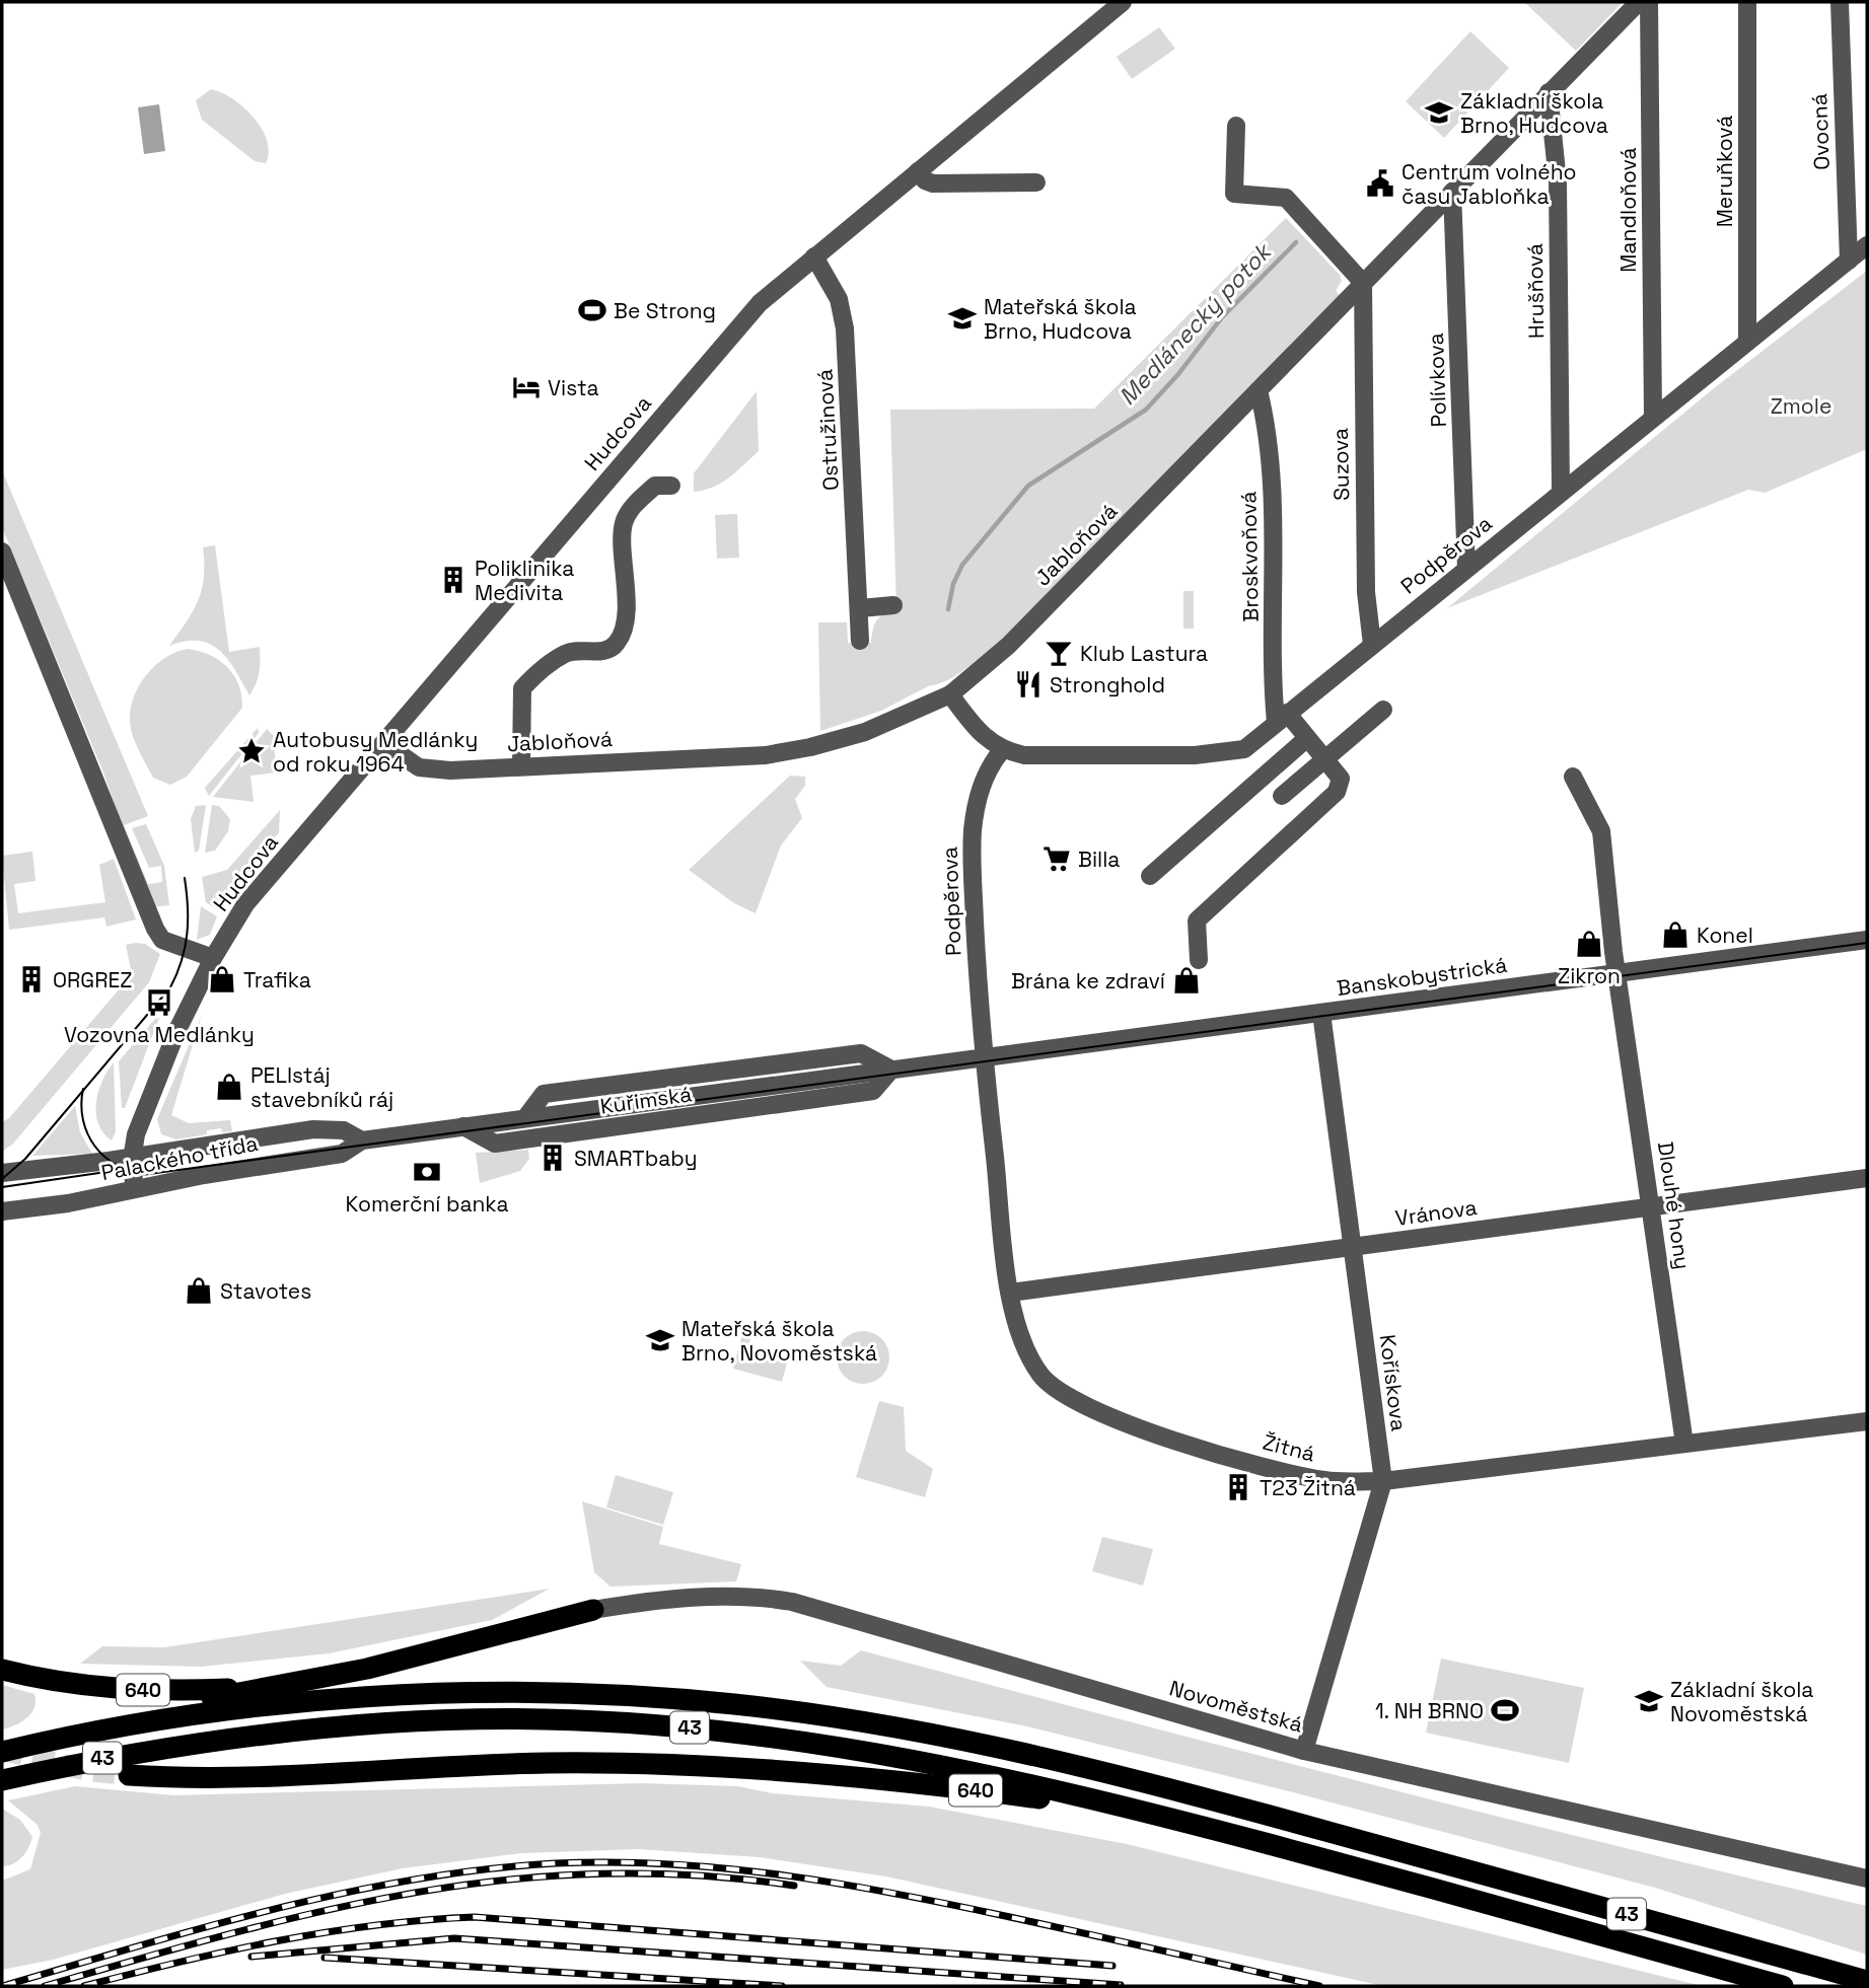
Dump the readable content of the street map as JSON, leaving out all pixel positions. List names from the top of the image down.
{
  "streets": {
    "highway": ["640", "43"],
    "street": [
      "Ovocná",
      "Meruňková",
      "Mandloňová",
      "Hrušňová",
      "Polívkova",
      "Ostružinová",
      "Hudcova",
      "Suzova",
      "Jabloňová",
      "Podpěrova",
      "Broskvoňová",
      "Banskobystrická",
      "Kuřimská",
      "Palackého třída",
      "Dlouhé hony",
      "Vránova",
      "Kořískova",
      "Žitná",
      "Novoměstská"
    ]
  },
  "crossings": [
    ["Ovocná", "Podpěrova"],
    ["Meruňková", "Podpěrova"],
    ["Mandloňová", "Podpěrova"],
    ["Hrušňová", "Jabloňová"],
    ["Hrušňová", "Podpěrova"],
    ["Polívkova", "Jabloňová"],
    ["Polívkova", "Podpěrova"],
    ["Ostružinová", "Hudcova"],
    ["Hudcova", "Jabloňová"],
    ["Hudcova", "Palackého třída"],
    ["Suzova", "Jabloňová"],
    ["Suzova", "Podpěrova"],
    ["Jabloňová", "Broskvoňová"],
    ["Podpěrova", "Broskvoňová"],
    ["Podpěrova", "Banskobystrická"],
    ["Podpěrova", "Kuřimská"],
    ["Podpěrova", "Žitná"],
    ["Banskobystrická", "Kuřimská"],
    ["Banskobystrická", "Dlouhé hony"],
    ["Banskobystrická", "Kořískova"],
    ["Banskobystrická", "Žitná"],
    ["Kuřimská", "Palackého třída"],
    ["Kuřimská", "Žitná"],
    ["Dlouhé hony", "Vránova"],
    ["Dlouhé hony", "Žitná"],
    ["Vránova", "Kořískova"],
    ["Vránova", "Žitná"],
    ["Kořískova", "Žitná"],
    ["Kořískova", "Novoměstská"],
    ["640", "43"]
  ],
  "water": ["Medlánecký potok"],
  "parks": ["Zmole"],
  "places": {
    "school or university": [
      "Základní škola Brno, Hudcova",
      "Mateřská škola Brno, Hudcova",
      "Mateřská škola Brno, Novoměstská",
      "Základní škola Novoměstská"
    ],
    "public building": ["Centrum volného času Jabloňka"],
    "sports": ["Be Strong", "1. NH BRNO"],
    "hotel": ["Vista"],
    "building": [
      "Poliklinika Medivita",
      "ORGREZ",
      "SMARTbaby",
      "T23 Žitná"
    ],
    "bar": ["Klub Lastura"],
    "restaurant": ["Stronghold"],
    "place": ["Autobusy Medlánky od roku 1964"],
    "supermarket": ["Billa"],
    "shop": [
      "Konel",
      "Zikron",
      "Trafika",
      "Brána ke zdraví",
      "PELIstáj stavebníků ráj",
      "Stavotes"
    ],
    "bus stop": ["Vozovna Medlánky"],
    "bank": ["Komerční banka"]
  }
}
